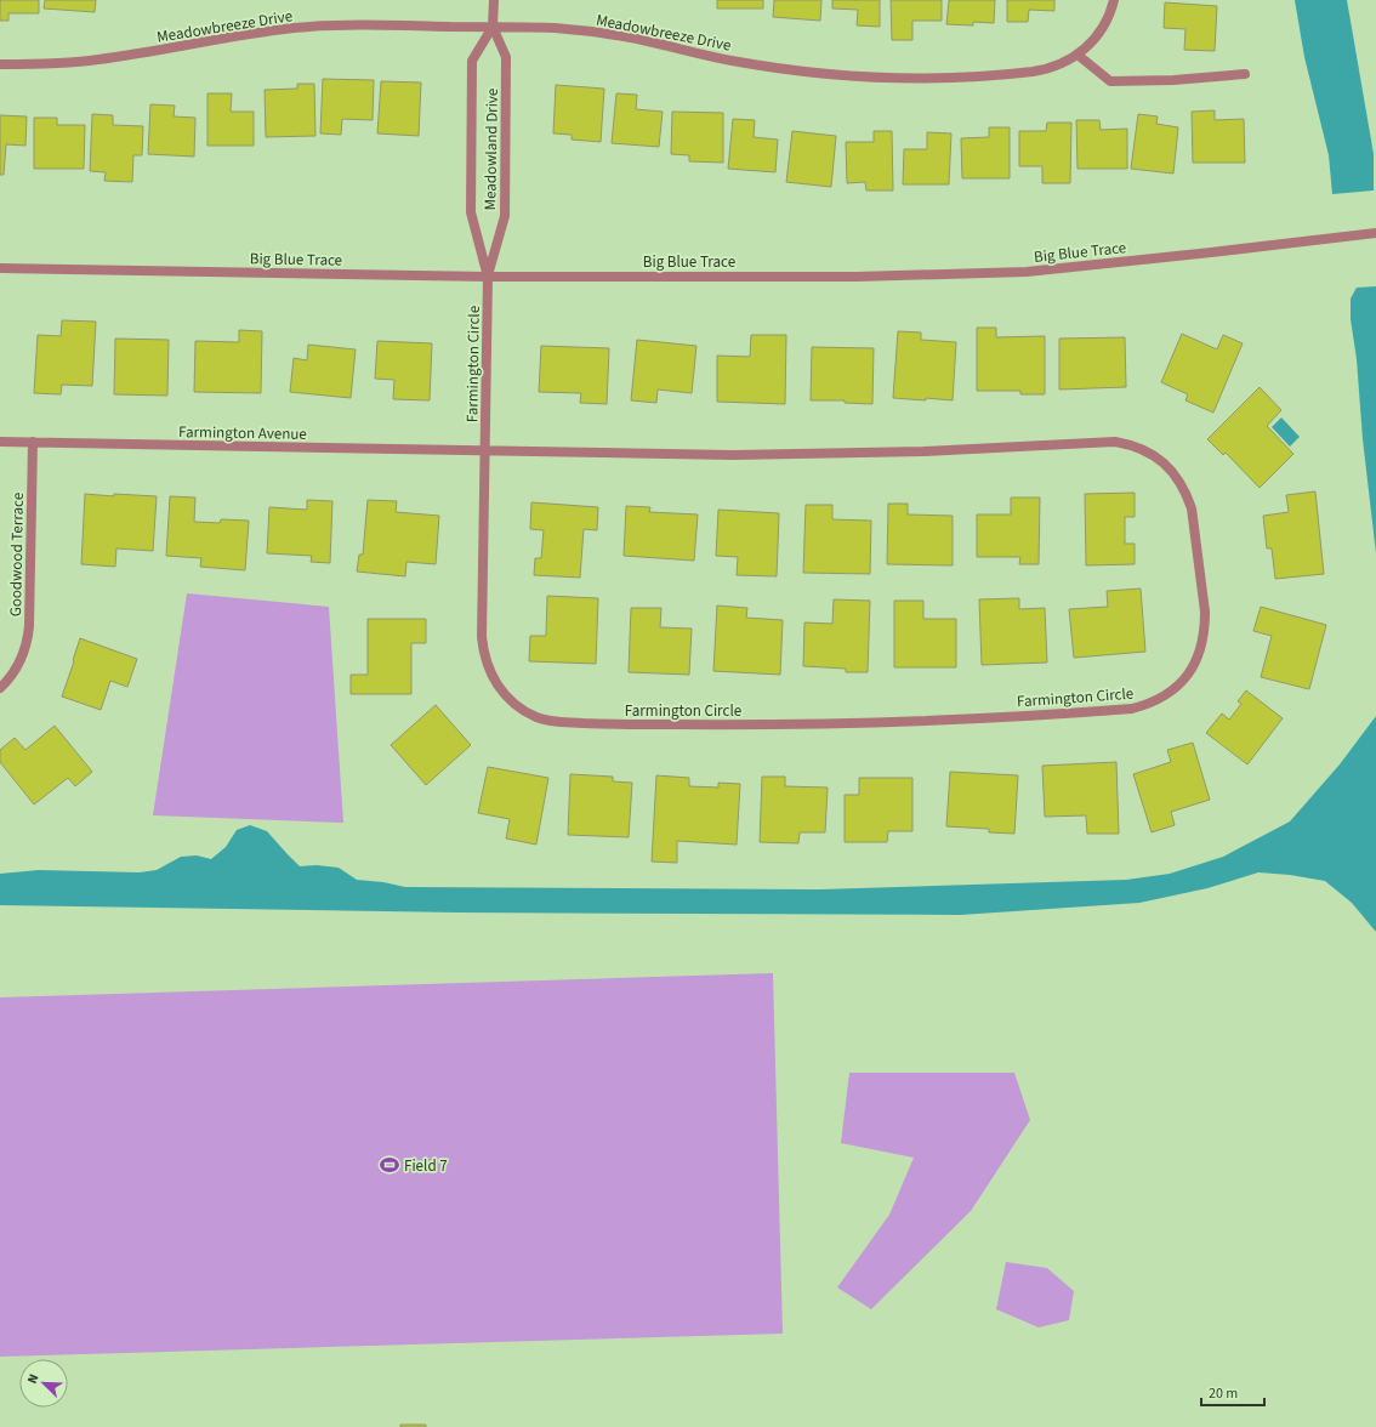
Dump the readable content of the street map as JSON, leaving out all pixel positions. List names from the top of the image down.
{
  "streets": {
    "street": [
      "Meadowbreeze Drive",
      "Meadowland Drive",
      "Big Blue Trace",
      "Farmington Circle",
      "Farmington Avenue",
      "Goodwood Terrace"
    ]
  },
  "crossings": [
    ["Meadowbreeze Drive", "Meadowland Drive"],
    ["Meadowland Drive", "Big Blue Trace"],
    ["Meadowland Drive", "Farmington Circle"],
    ["Big Blue Trace", "Farmington Circle"],
    ["Farmington Circle", "Farmington Avenue"],
    ["Farmington Avenue", "Goodwood Terrace"]
  ],
  "places": {
    "sports": ["Field 7"]
  },
  "scale_bar": "20 m",
  "north": "top left"
}
